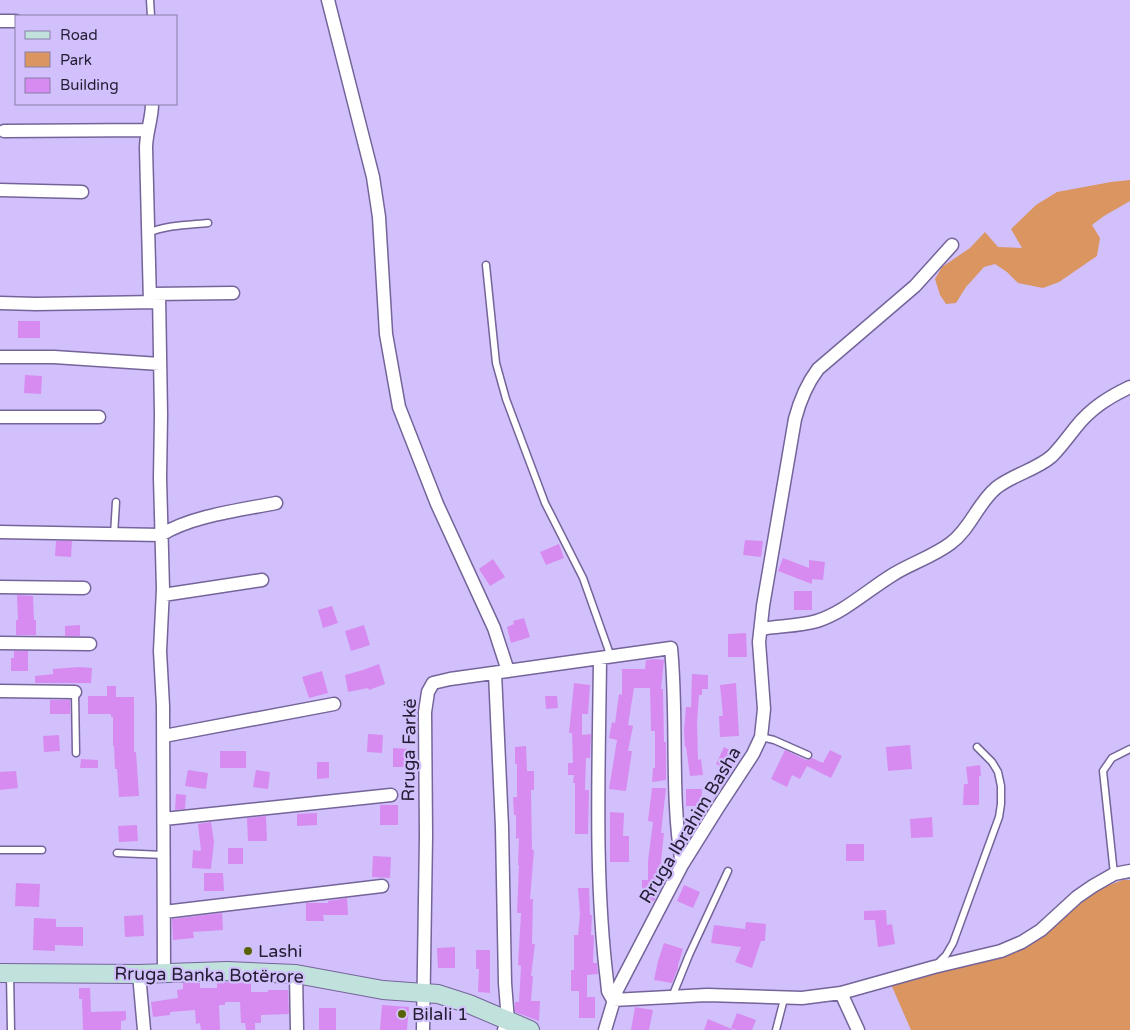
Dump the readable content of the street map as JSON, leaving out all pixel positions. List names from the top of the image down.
{
  "streets": {
    "street": ["Rruga Farkë", "Rruga Ibrahim Basha", "Rruga Banka Botërore"]
  },
  "crossings": [
    ["Rruga Farkë", "Rruga Ibrahim Basha"],
    ["Rruga Farkë", "Rruga Banka Botërore"]
  ],
  "places": ["Lashi", "Bilali 1"],
  "legend": ["Road", "Park", "Building"]
}
